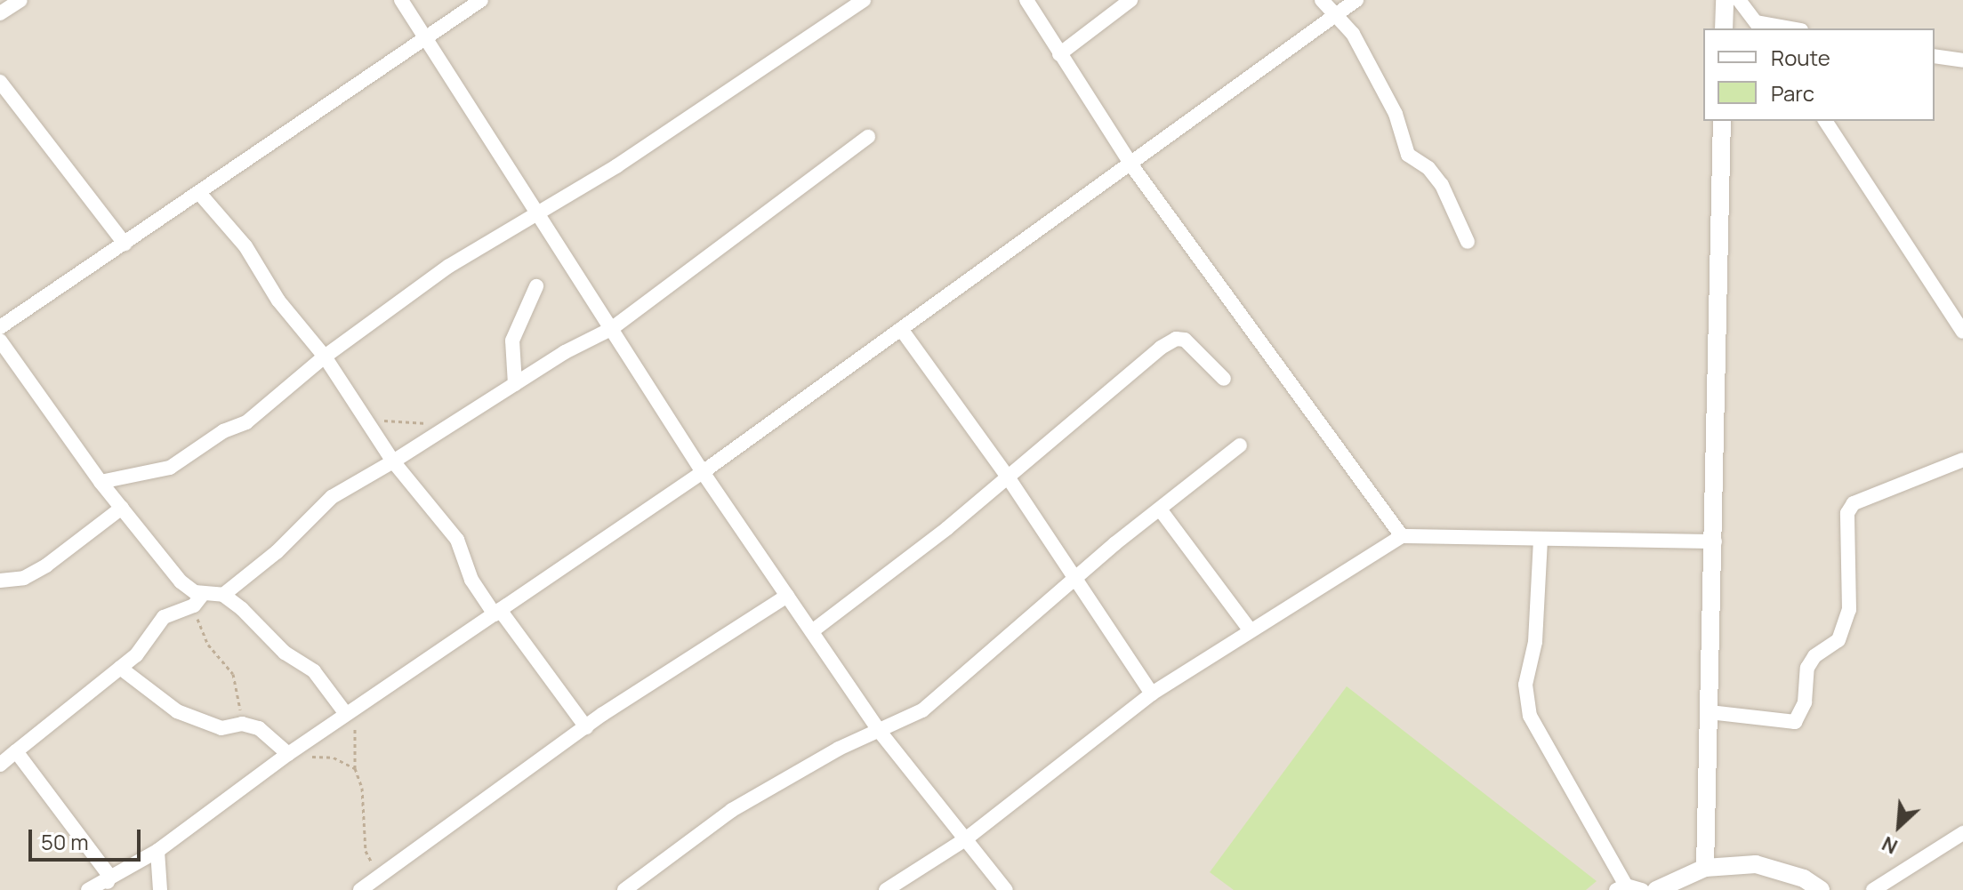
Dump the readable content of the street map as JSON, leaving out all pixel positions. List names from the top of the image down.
{
  "legend": ["Route", "Parc"],
  "scale_bar": "50 m",
  "north": "bottom left"
}
